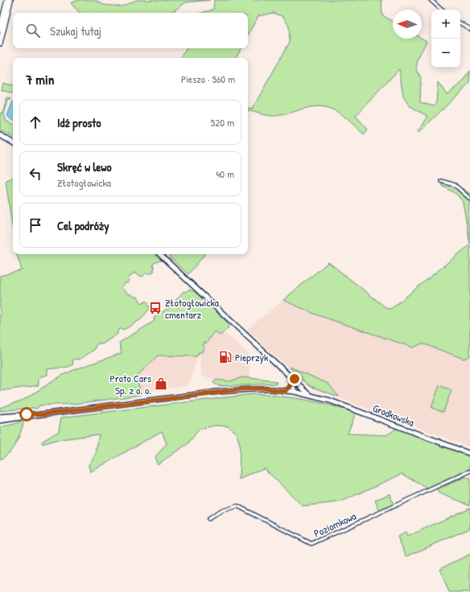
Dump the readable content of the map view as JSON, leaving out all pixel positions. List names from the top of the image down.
{
  "streets": {
    "main road": ["Grodkowska"],
    "street": ["Poziomkowa"]
  },
  "places": {
    "bus stop": ["Złotogłowicka cmentarz"],
    "fuel station": ["Pieprzyk"],
    "shop": ["Proto Cars Sp. z o. o."]
  },
  "north": "left",
  "page": {
    "map_buttons": ["+", "−"],
    "search": "Szukaj tutaj",
    "heading": ["7 min", "Pieszo · 560 m"],
    "list": [
      ["Idź prosto", "520 m"],
      ["Skręć w lewo", "Złotogłowicka", "40 m"],
      "Cel podróży"
    ]
  }
}
